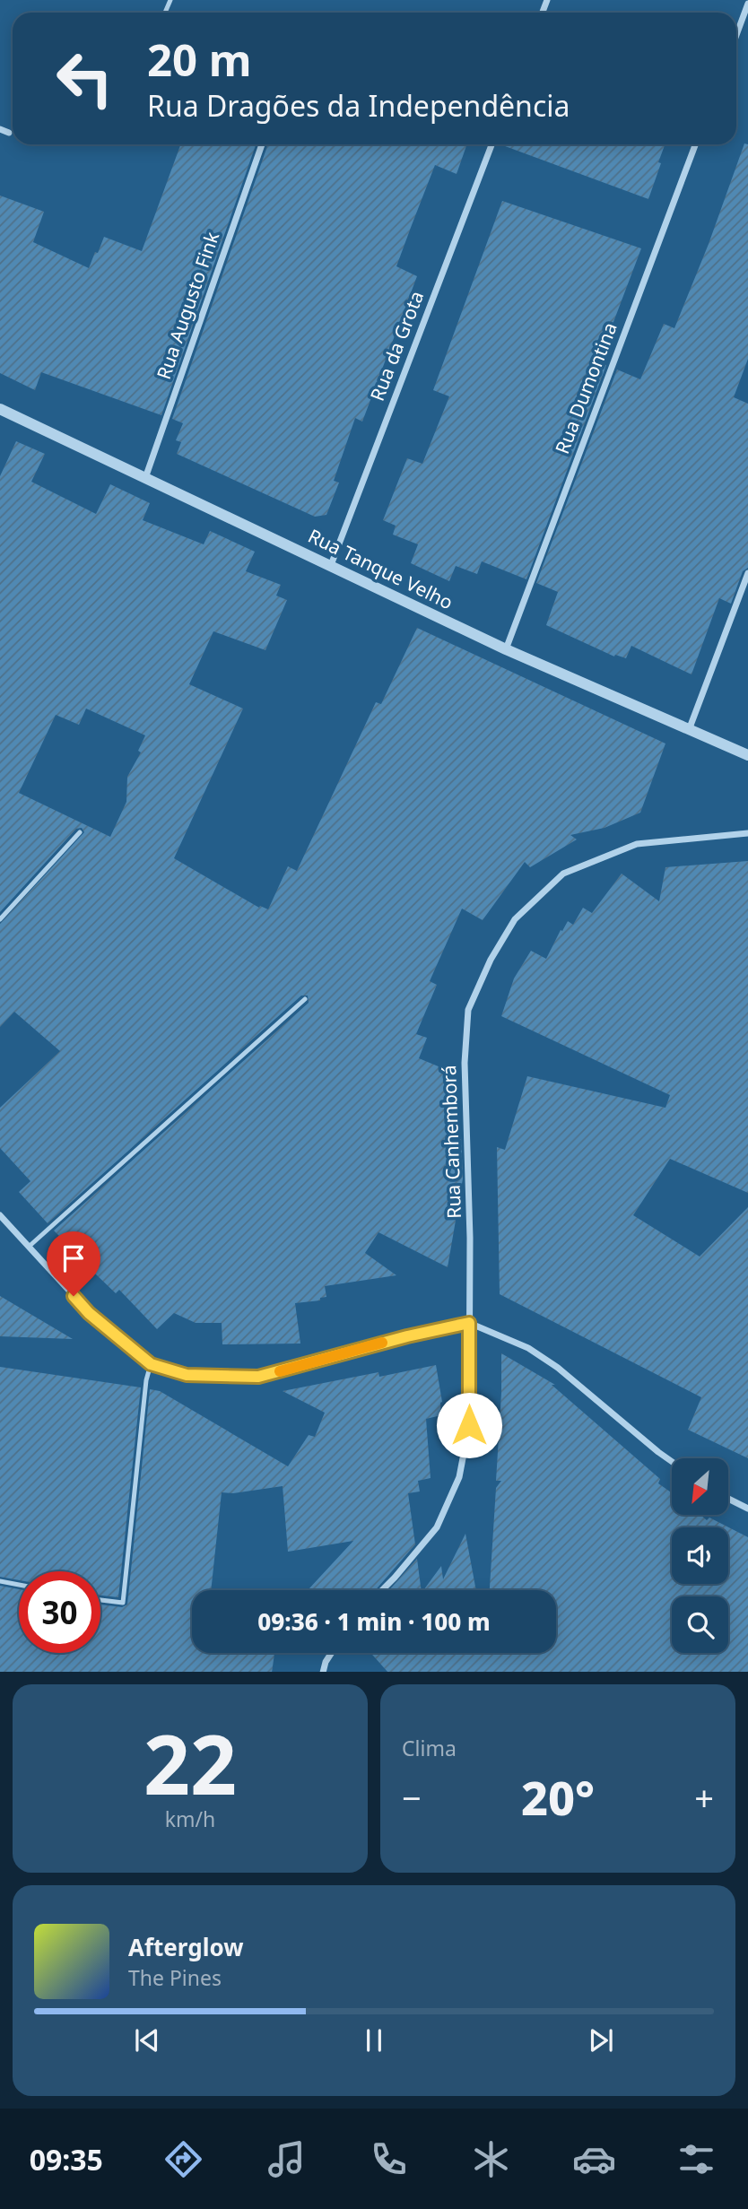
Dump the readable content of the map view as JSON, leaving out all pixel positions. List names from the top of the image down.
{
  "streets": {
    "street": [
      "Rua Augusto Fink",
      "Rua da Grota",
      "Rua Dumontina",
      "Rua Tanque Velho",
      "Rua Canhemborá"
    ]
  },
  "crossings": [
    ["Rua Augusto Fink", "Rua Tanque Velho"],
    ["Rua da Grota", "Rua Tanque Velho"],
    ["Rua Dumontina", "Rua Tanque Velho"]
  ],
  "north": "bottom left",
  "page": {
    "turn": ["20 m", "Rua Dragões da Independência"],
    "limit": "30",
    "trip": "09:36 · 1 min · 100 m",
    "tile": [
      ["22", "km/h"],
      "Clima"
    ],
    "heat": ["−", "20°", "+"],
    "song": ["Afterglow", "The Pines"],
    "tabs": "09:35"
  }
}
